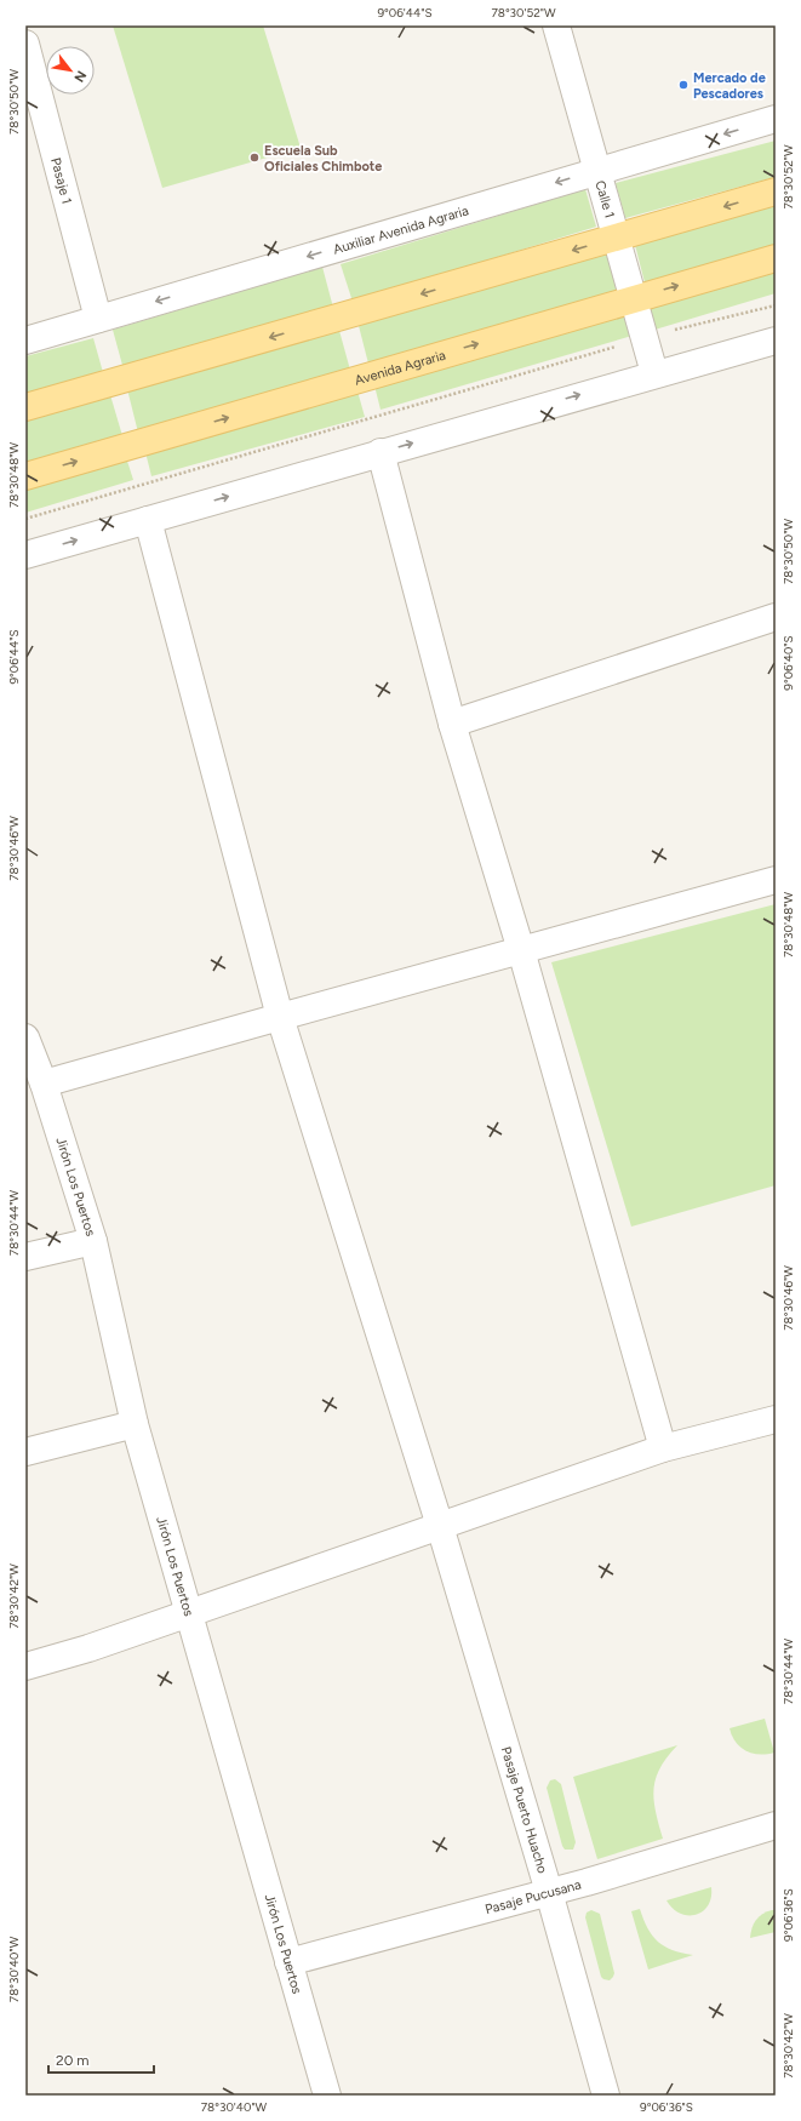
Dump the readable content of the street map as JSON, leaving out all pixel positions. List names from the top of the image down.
{
  "streets": {
    "main road": ["Avenida Agraria"],
    "street": [
      "Pasaje 1",
      "Calle 1",
      "Auxiliar Avenida Agraria",
      "Jirón Los Puertos",
      "Pasaje Puerto Huacho",
      "Pasaje Pucusana"
    ]
  },
  "crossings": [
    ["Pasaje 1", "Auxiliar Avenida Agraria"],
    ["Calle 1", "Auxiliar Avenida Agraria"],
    ["Calle 1", "Avenida Agraria"],
    ["Jirón Los Puertos", "Pasaje Pucusana"],
    ["Pasaje Puerto Huacho", "Pasaje Pucusana"]
  ],
  "places": ["Mercado de Pescadores", "Escuela Sub Oficiales Chimbote"],
  "scale_bar": "20 m",
  "north": "bottom right",
  "coordinates": [
    "9°06'44\"S",
    "78°30'52\"W",
    "78°30'50\"W",
    "78°30'48\"W",
    "9°06'40\"S",
    "78°30'46\"W",
    "78°30'44\"W",
    "78°30'42\"W",
    "9°06'36\"S",
    "78°30'40\"W"
  ]
}
